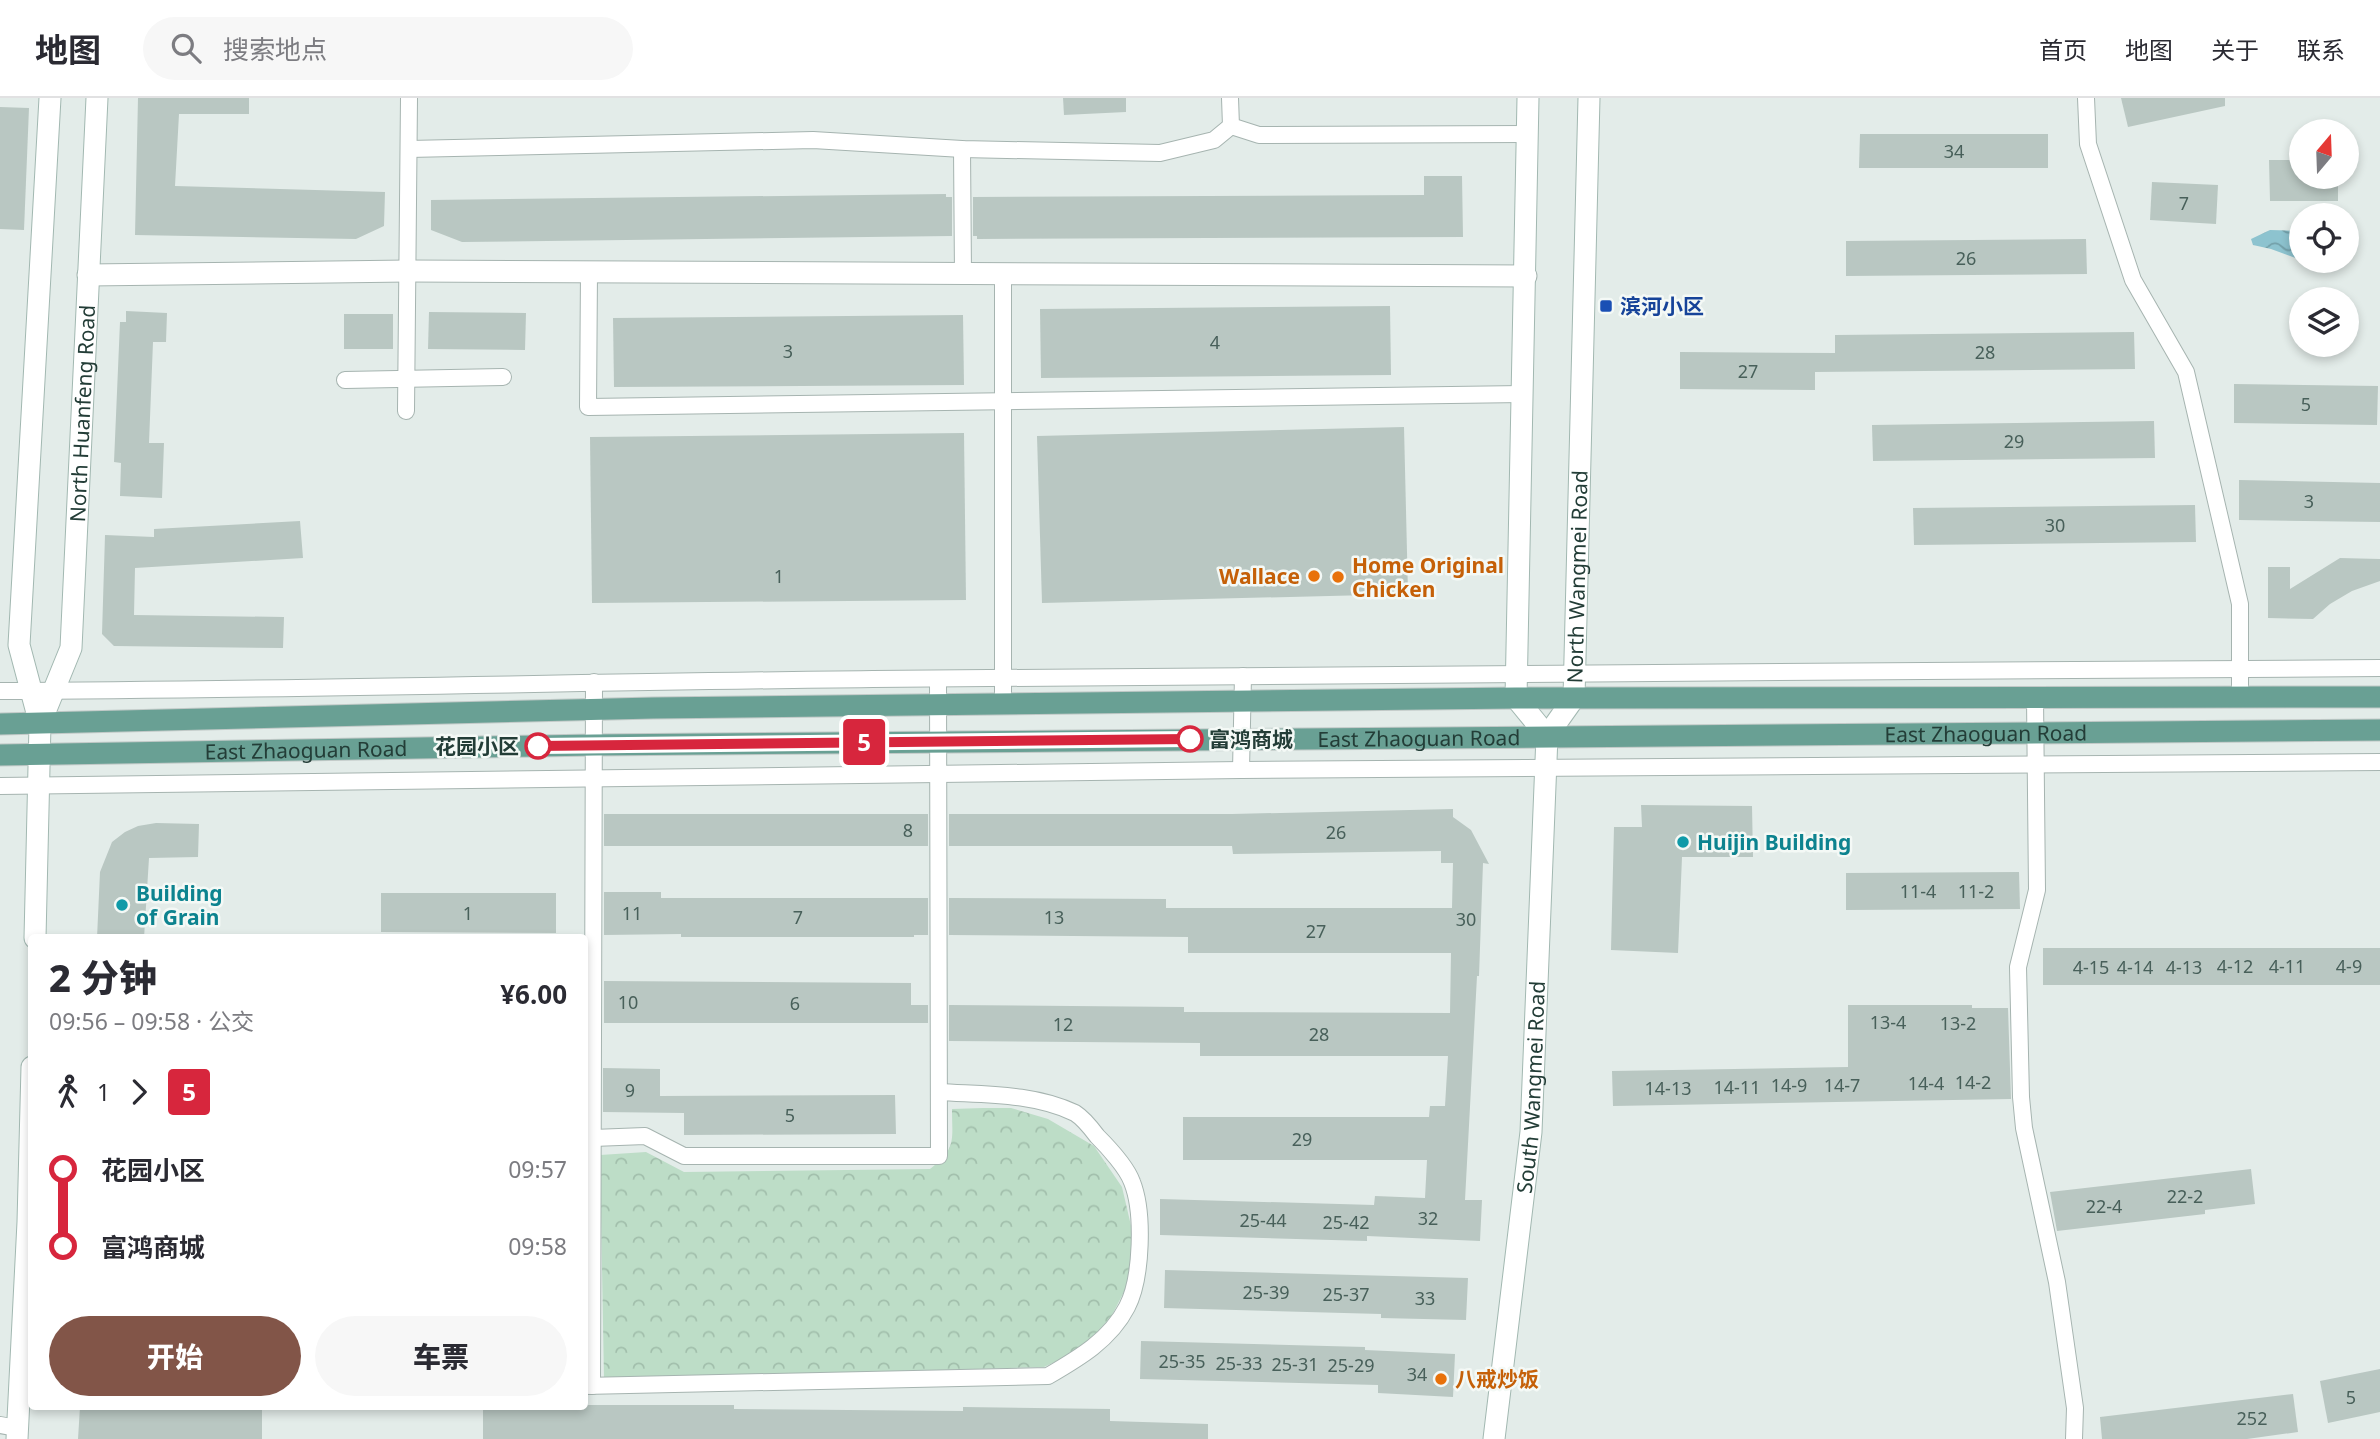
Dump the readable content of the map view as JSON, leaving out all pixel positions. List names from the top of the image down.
{
  "streets": {
    "main road": [
      "North Huanfeng Road",
      "North Wangmei Road",
      "East Zhaoguan Road",
      "South Wangmei Road"
    ]
  },
  "crossings": [
    ["North Huanfeng Road", "East Zhaoguan Road"],
    ["North Wangmei Road", "East Zhaoguan Road"],
    ["North Wangmei Road", "South Wangmei Road"],
    ["East Zhaoguan Road", "South Wangmei Road"]
  ],
  "places": {
    "transit": ["滨河小区"],
    "other": [
      "Wallace",
      "Home Original Chicken",
      "富鸿商城",
      "花园小区",
      "Huijin Building",
      "Building of Grain",
      "八戒炒饭"
    ]
  },
  "lines": ["bus line 5"],
  "house_numbers": [
    "34",
    "7",
    "26",
    "4",
    "3",
    "28",
    "27",
    "5",
    "29",
    "3",
    "30",
    "1",
    "8",
    "26",
    "11-4",
    "11-2",
    "1",
    "11",
    "7",
    "13",
    "30",
    "27",
    "4-12",
    "4-11",
    "4-9",
    "4-15",
    "4-14",
    "4-13",
    "10",
    "6",
    "13-4",
    "13-2",
    "12",
    "28",
    "14-2",
    "14-4",
    "14-9",
    "14-7",
    "14-11",
    "14-13",
    "9",
    "5",
    "29",
    "22-2",
    "22-4",
    "32",
    "25-44",
    "25-42",
    "25-39",
    "25-37",
    "33",
    "25-35",
    "25-33",
    "25-31",
    "25-29",
    "34",
    "5",
    "252"
  ],
  "north": "top",
  "page": {
    "header": "地图",
    "search": "搜索地点",
    "nav": [
      "首页",
      "地图",
      "关于",
      "联系"
    ],
    "on_map": "5",
    "heading": ["2 分钟", "09:56 – 09:58 · 公交", "¥6.00"],
    "legs": ["1", "5"],
    "list": [
      {
        "name": "花园小区",
        "value": "09:57"
      },
      {
        "name": "富鸿商城",
        "value": "09:58"
      }
    ],
    "buttons": ["开始", "车票"]
  }
}
